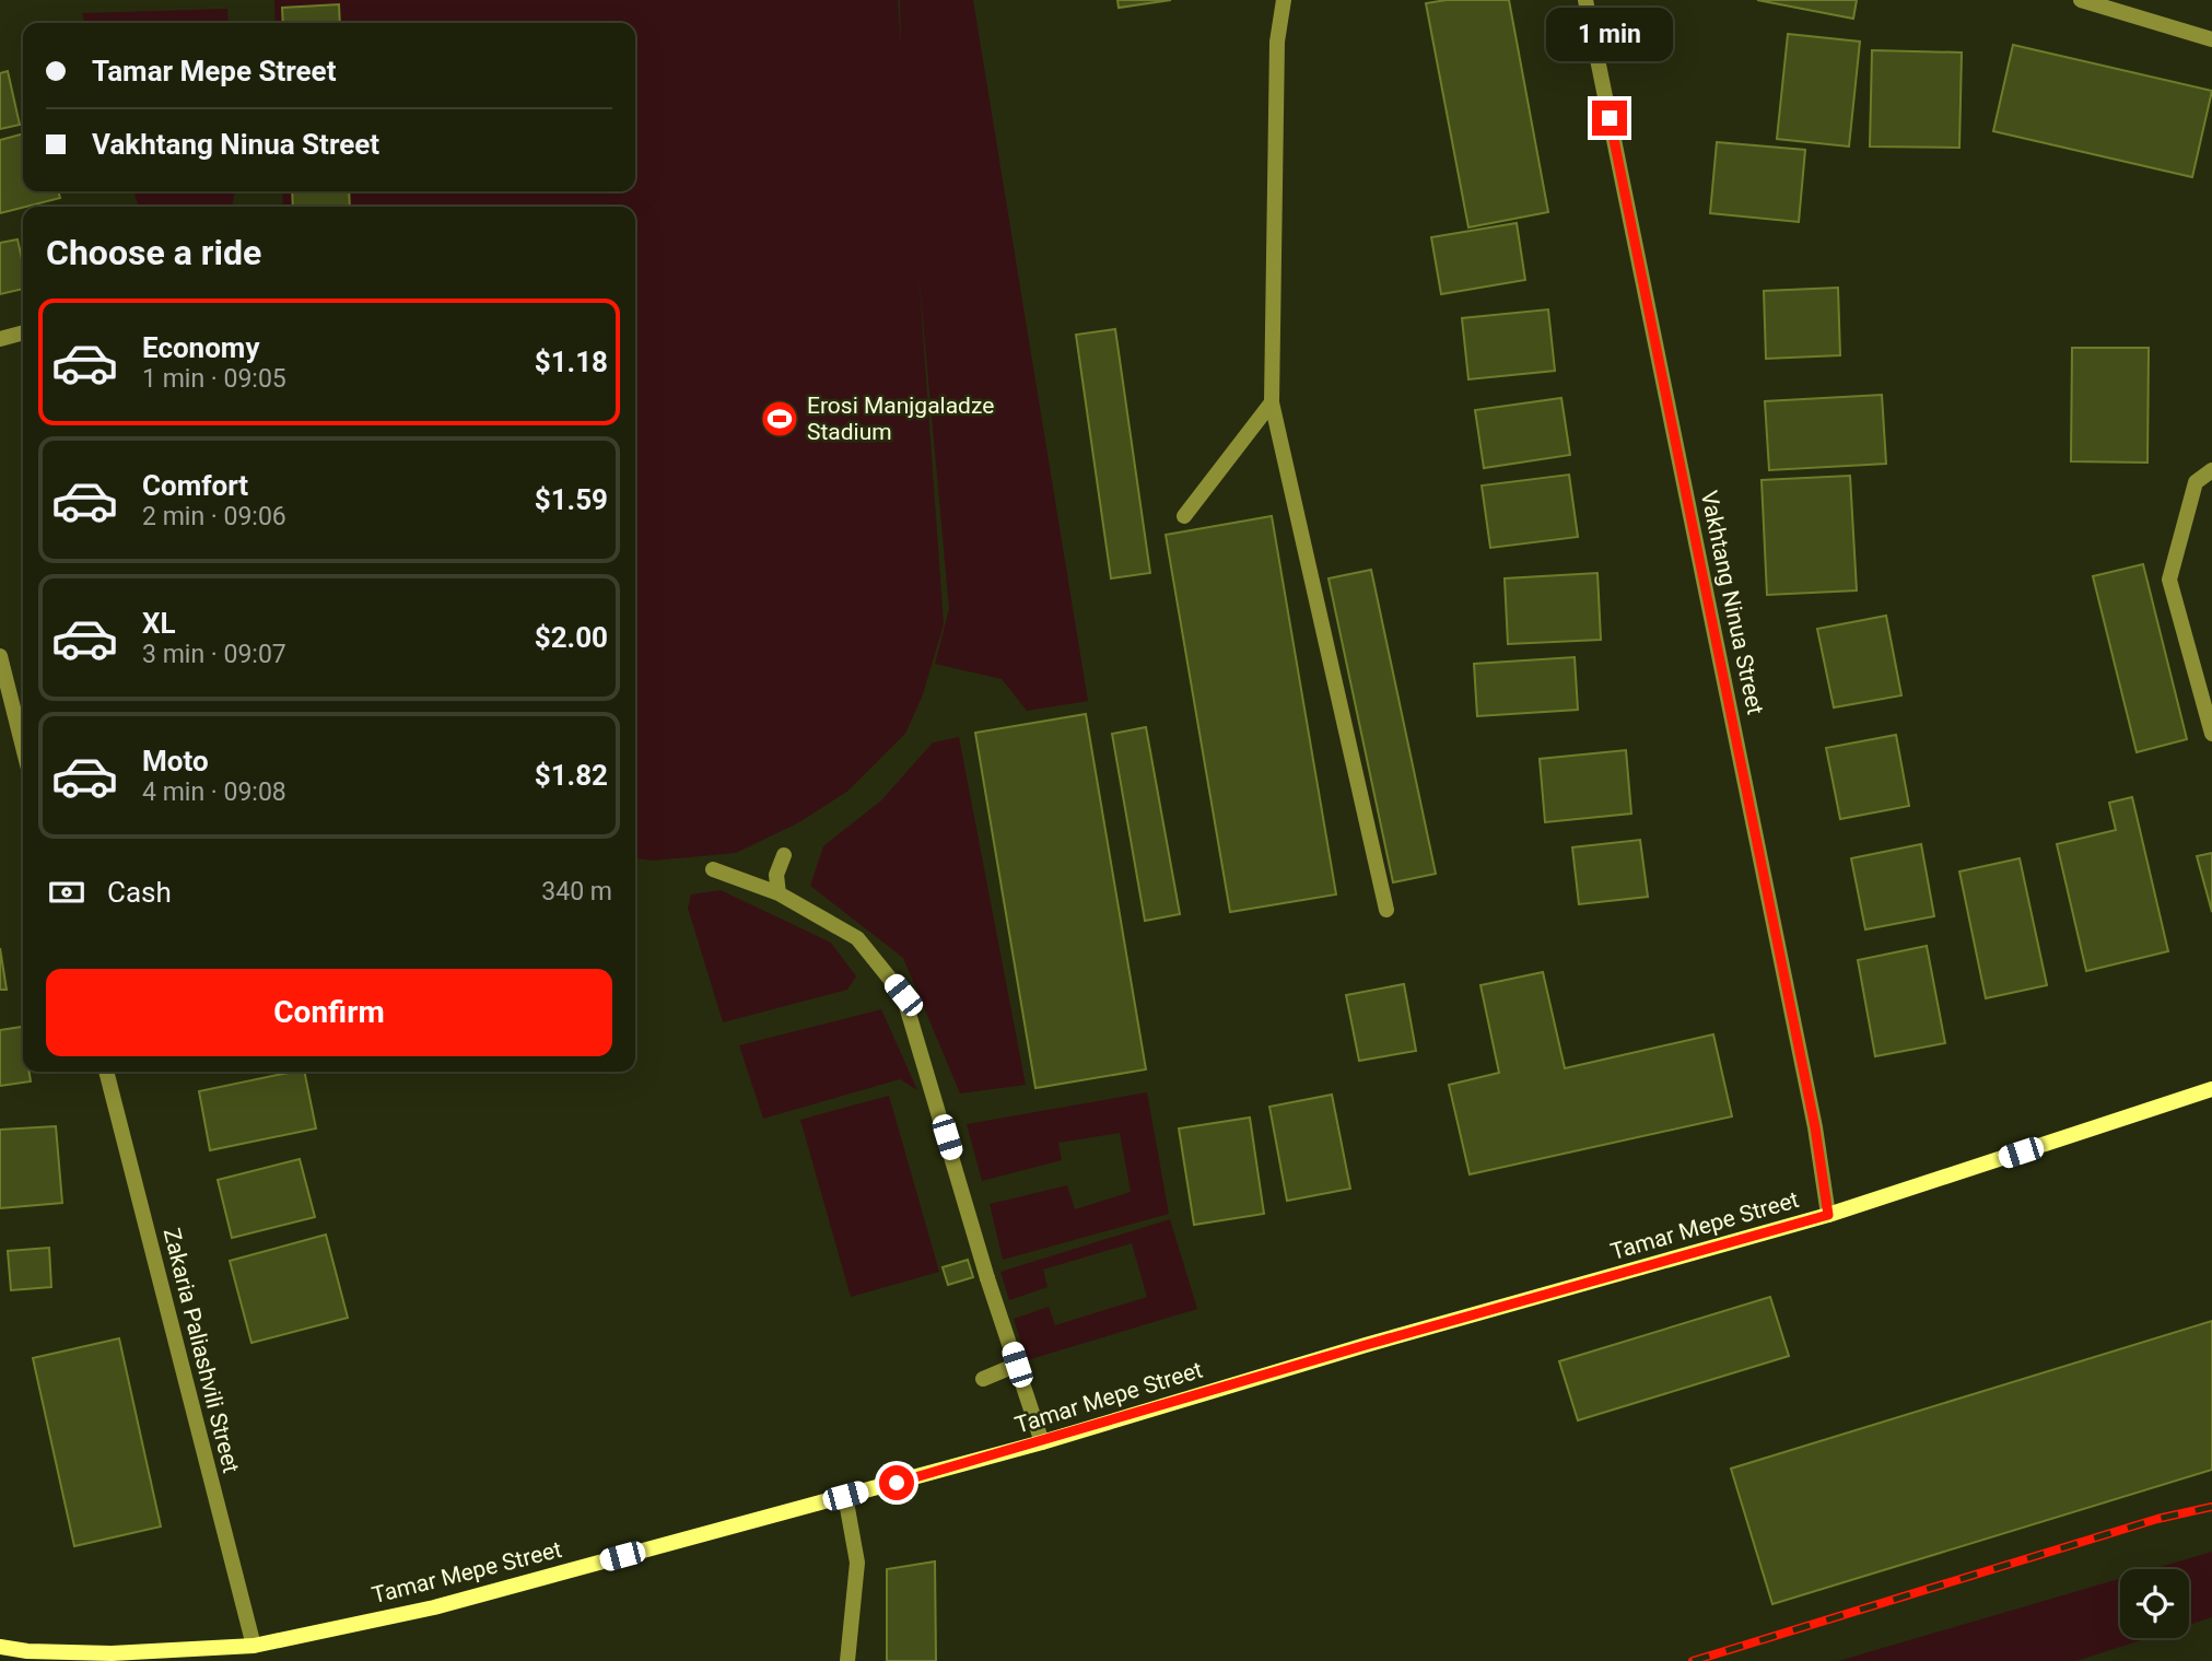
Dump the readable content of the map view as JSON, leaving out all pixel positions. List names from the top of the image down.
{
  "streets": {
    "main road": ["Tamar Mepe Street"],
    "street": ["Vakhtang Ninua Street", "Zakaria Paliashvili Street"]
  },
  "crossings": [
    ["Vakhtang Ninua Street", "Tamar Mepe Street"],
    ["Tamar Mepe Street", "Zakaria Paliashvili Street"]
  ],
  "places": {
    "sports": ["Erosi Manjgaladze Stadium"]
  },
  "page": {
    "bubble": "1 min",
    "banner": ["Tamar Mepe Street", "Vakhtang Ninua Street"],
    "heading": "Choose a ride",
    "list": [
      {
        "name": "Economy",
        "note": "1 min · 09:05",
        "value": "$1.18"
      },
      {
        "name": "Comfort",
        "note": "2 min · 09:06",
        "value": "$1.59"
      },
      {
        "name": "XL",
        "note": "3 min · 09:07",
        "value": "$2.00"
      },
      {
        "name": "Moto",
        "note": "4 min · 09:08",
        "value": "$1.82"
      }
    ],
    "pay": ["Cash", "340 m"],
    "buttons": "Confirm"
  }
}
